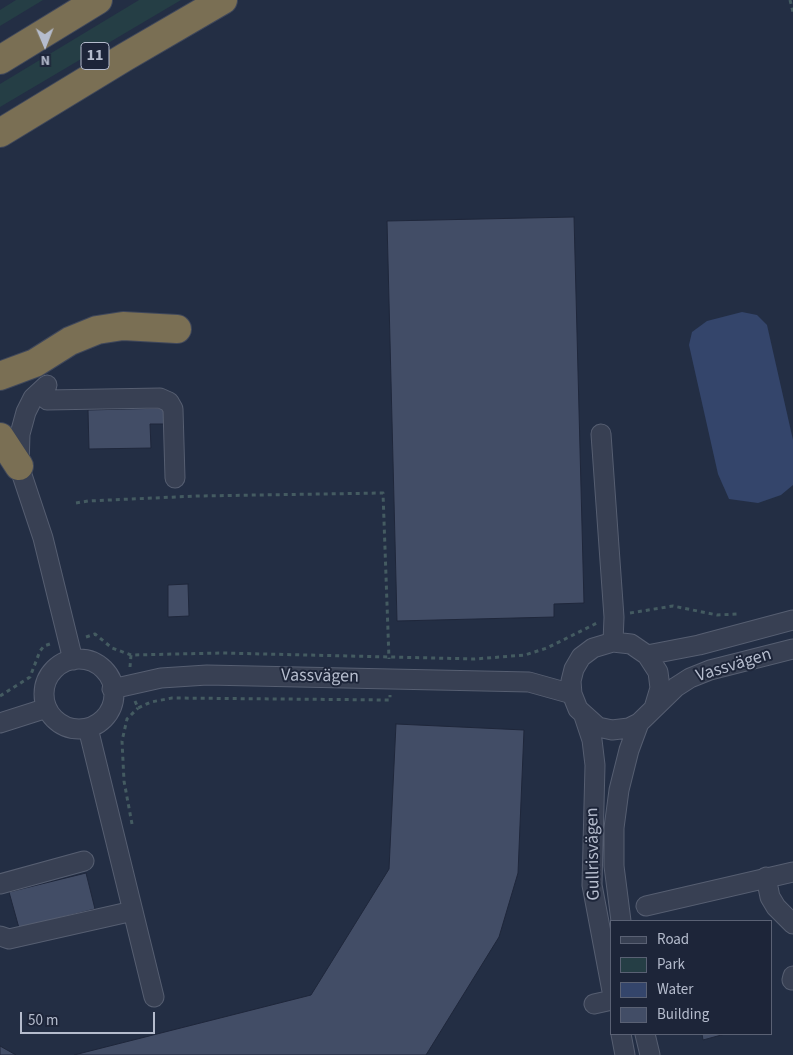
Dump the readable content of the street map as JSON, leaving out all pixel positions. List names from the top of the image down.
{
  "streets": {
    "highway": ["11"],
    "street": ["Vassvägen", "Gullrisvägen"]
  },
  "crossings": [
    ["Vassvägen", "Gullrisvägen"]
  ],
  "legend": [
    "Road",
    "Park",
    "Water",
    "Building"
  ],
  "scale_bar": "50 m",
  "north": "bottom"
}
